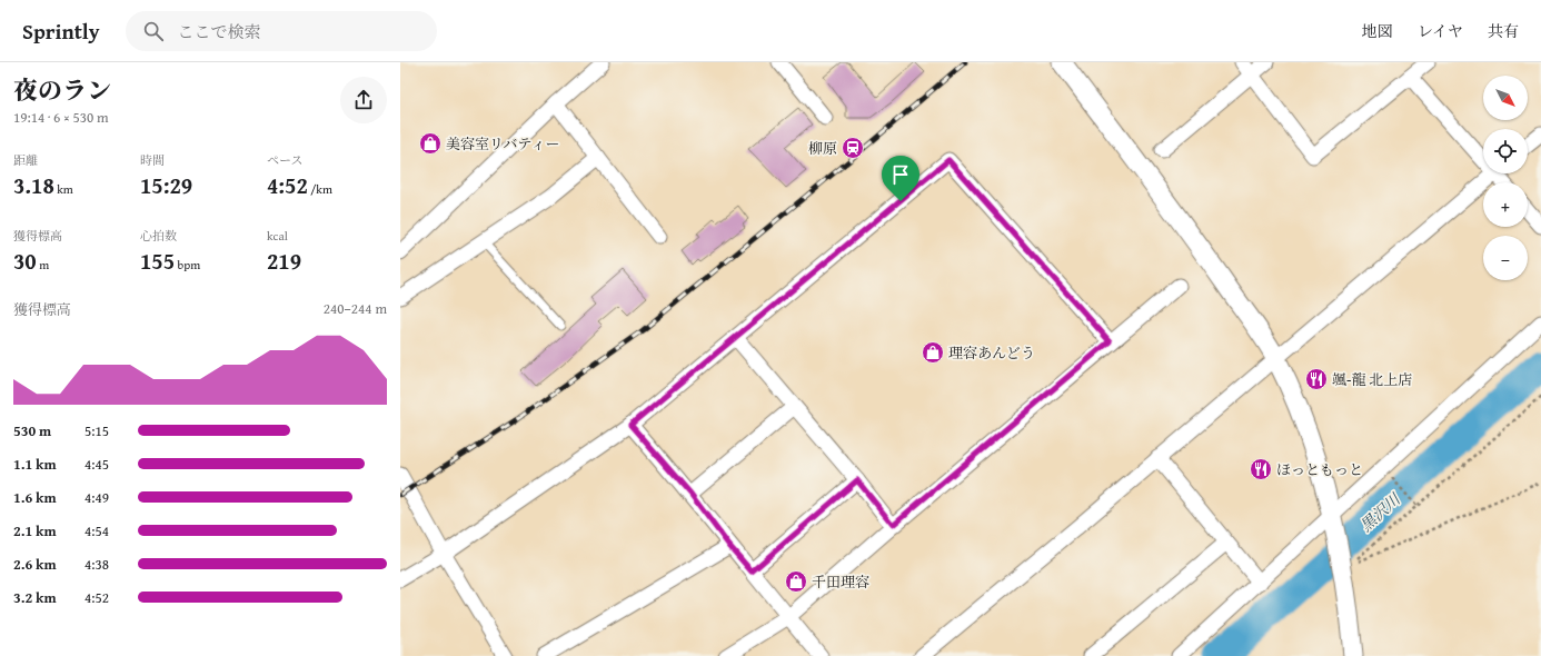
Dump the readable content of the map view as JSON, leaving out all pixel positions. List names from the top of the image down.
{
  "water": ["黒沢川"],
  "places": {
    "shop": ["美容室リバティー", "理容あんどう", "千田理容"],
    "station": ["柳原"],
    "restaurant": ["颯-龍 北上店", "ほっともっと"]
  },
  "north": "bottom right",
  "page": {
    "header": "Sprintly",
    "search": "ここで検索",
    "nav": ["地図", "レイヤ", "共有"],
    "heading": ["夜のラン", "19:14 · 6 × 530 m"],
    "map_buttons": ["+", "−"],
    "stats": [
      ["距離", "3.18 km"],
      ["時間", "15:29"],
      ["ペース", "4:52 /km"],
      ["獲得標高", "30 m"],
      ["心拍数", "155 bpm"],
      ["kcal", "219"]
    ],
    "chart": ["獲得標高", "240–244 m"],
    "list": [
      {
        "name": "530 m",
        "note": "5:15"
      },
      {
        "name": "1.1 km",
        "note": "4:45"
      },
      {
        "name": "1.6 km",
        "note": "4:49"
      },
      {
        "name": "2.1 km",
        "note": "4:54"
      },
      {
        "name": "2.6 km",
        "note": "4:38"
      },
      {
        "name": "3.2 km",
        "note": "4:52"
      }
    ]
  }
}
